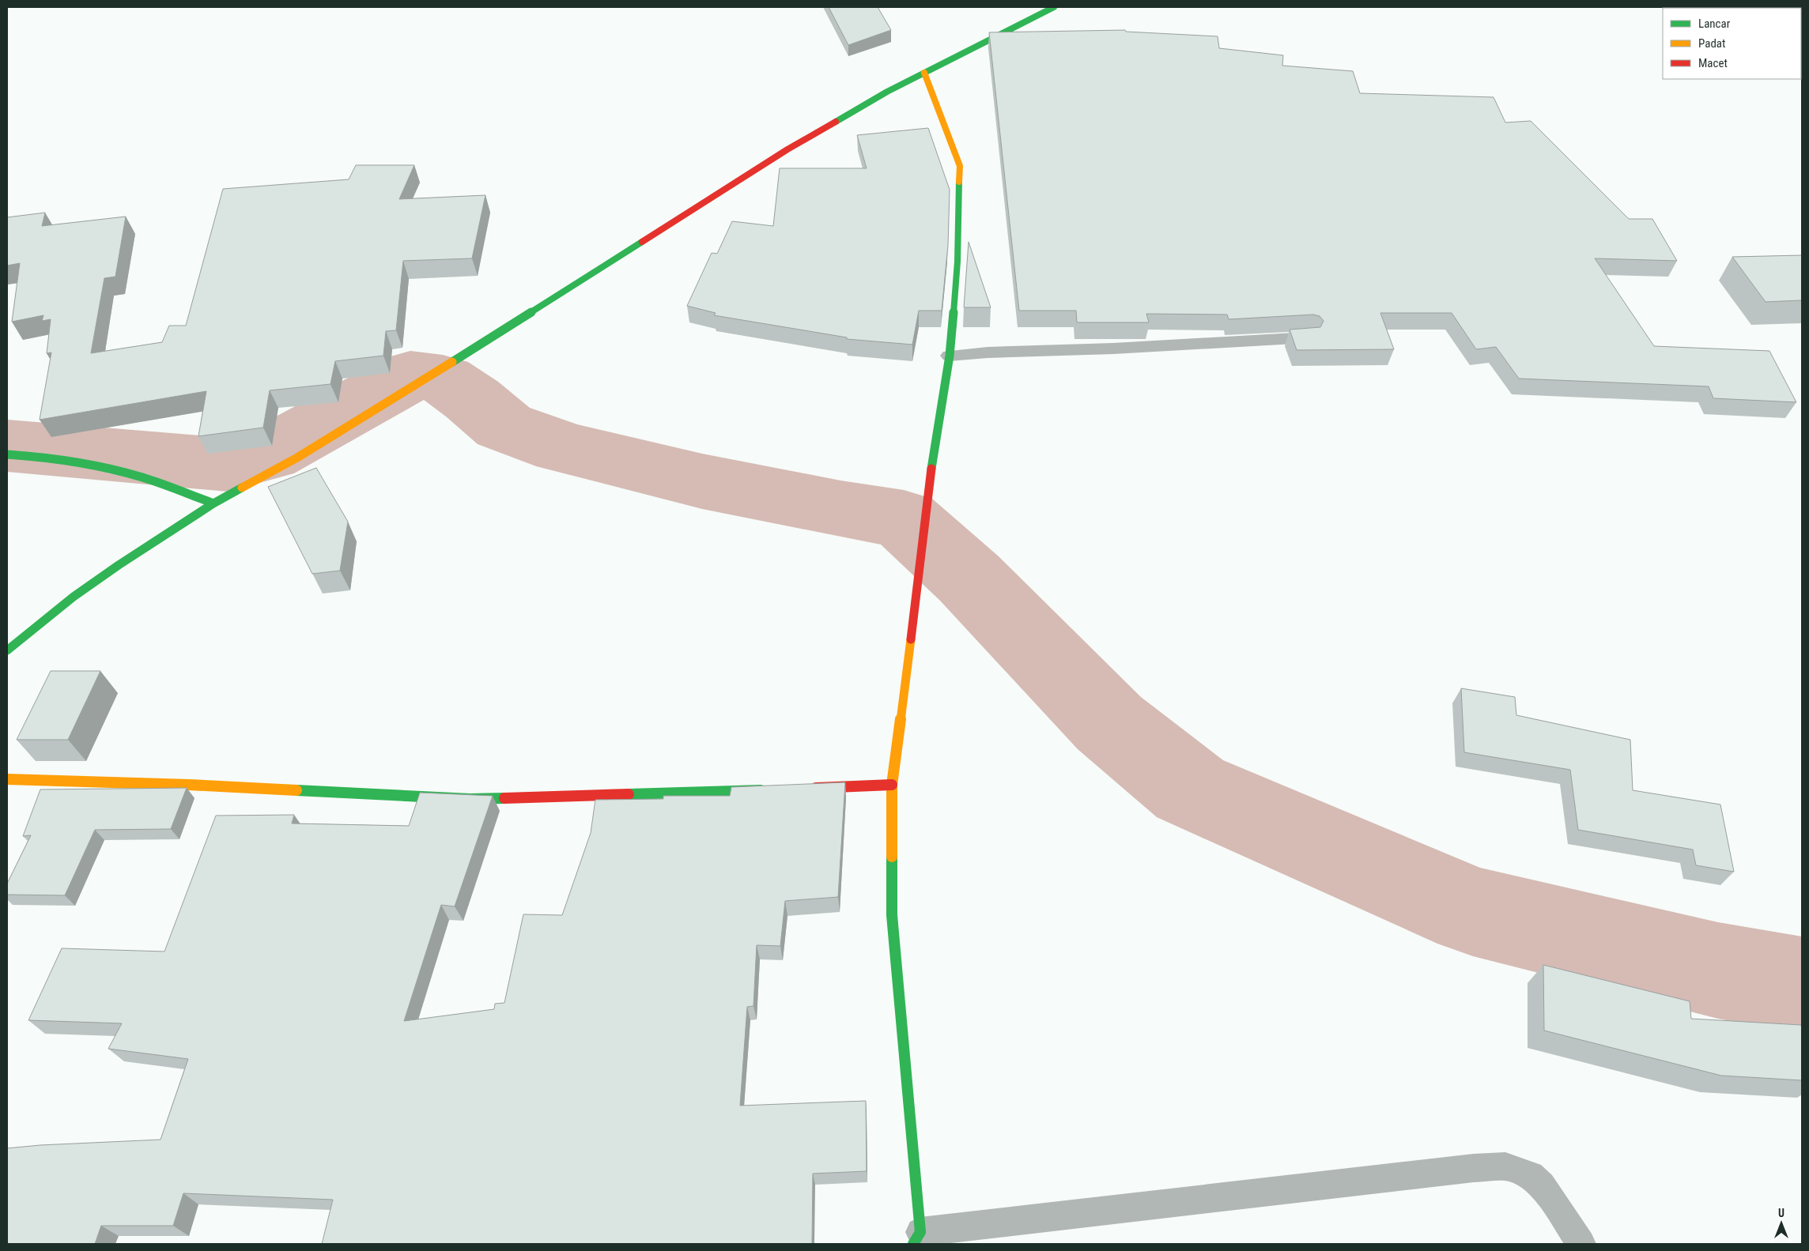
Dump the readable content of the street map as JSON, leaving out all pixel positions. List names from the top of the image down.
{
  "legend": ["Lancar", "Padat", "Macet"],
  "north": "top"
}
